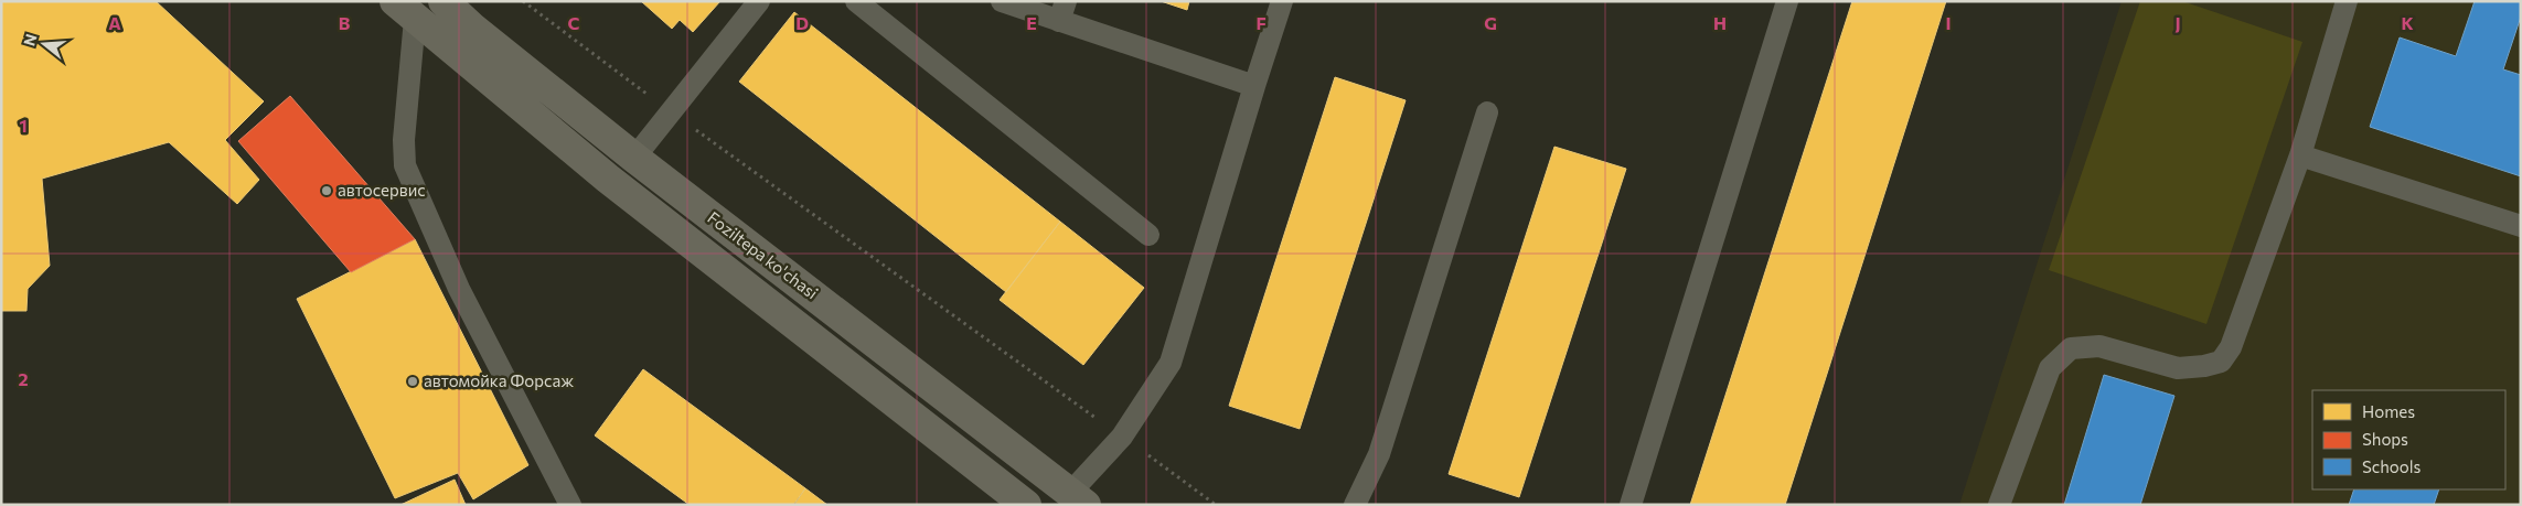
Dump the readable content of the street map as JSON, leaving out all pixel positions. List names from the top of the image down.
{
  "streets": {
    "main road": ["Foziltepa ko'chasi"]
  },
  "places": ["автосервис", "автомойка Форсаж"],
  "legend": ["Homes", "Shops", "Schools"],
  "north": "left",
  "grid": {
    "columns": [
      "A",
      "B",
      "C",
      "D",
      "E",
      "F",
      "G",
      "H",
      "I",
      "J",
      "K"
    ],
    "rows": ["1", "2"]
  }
}
